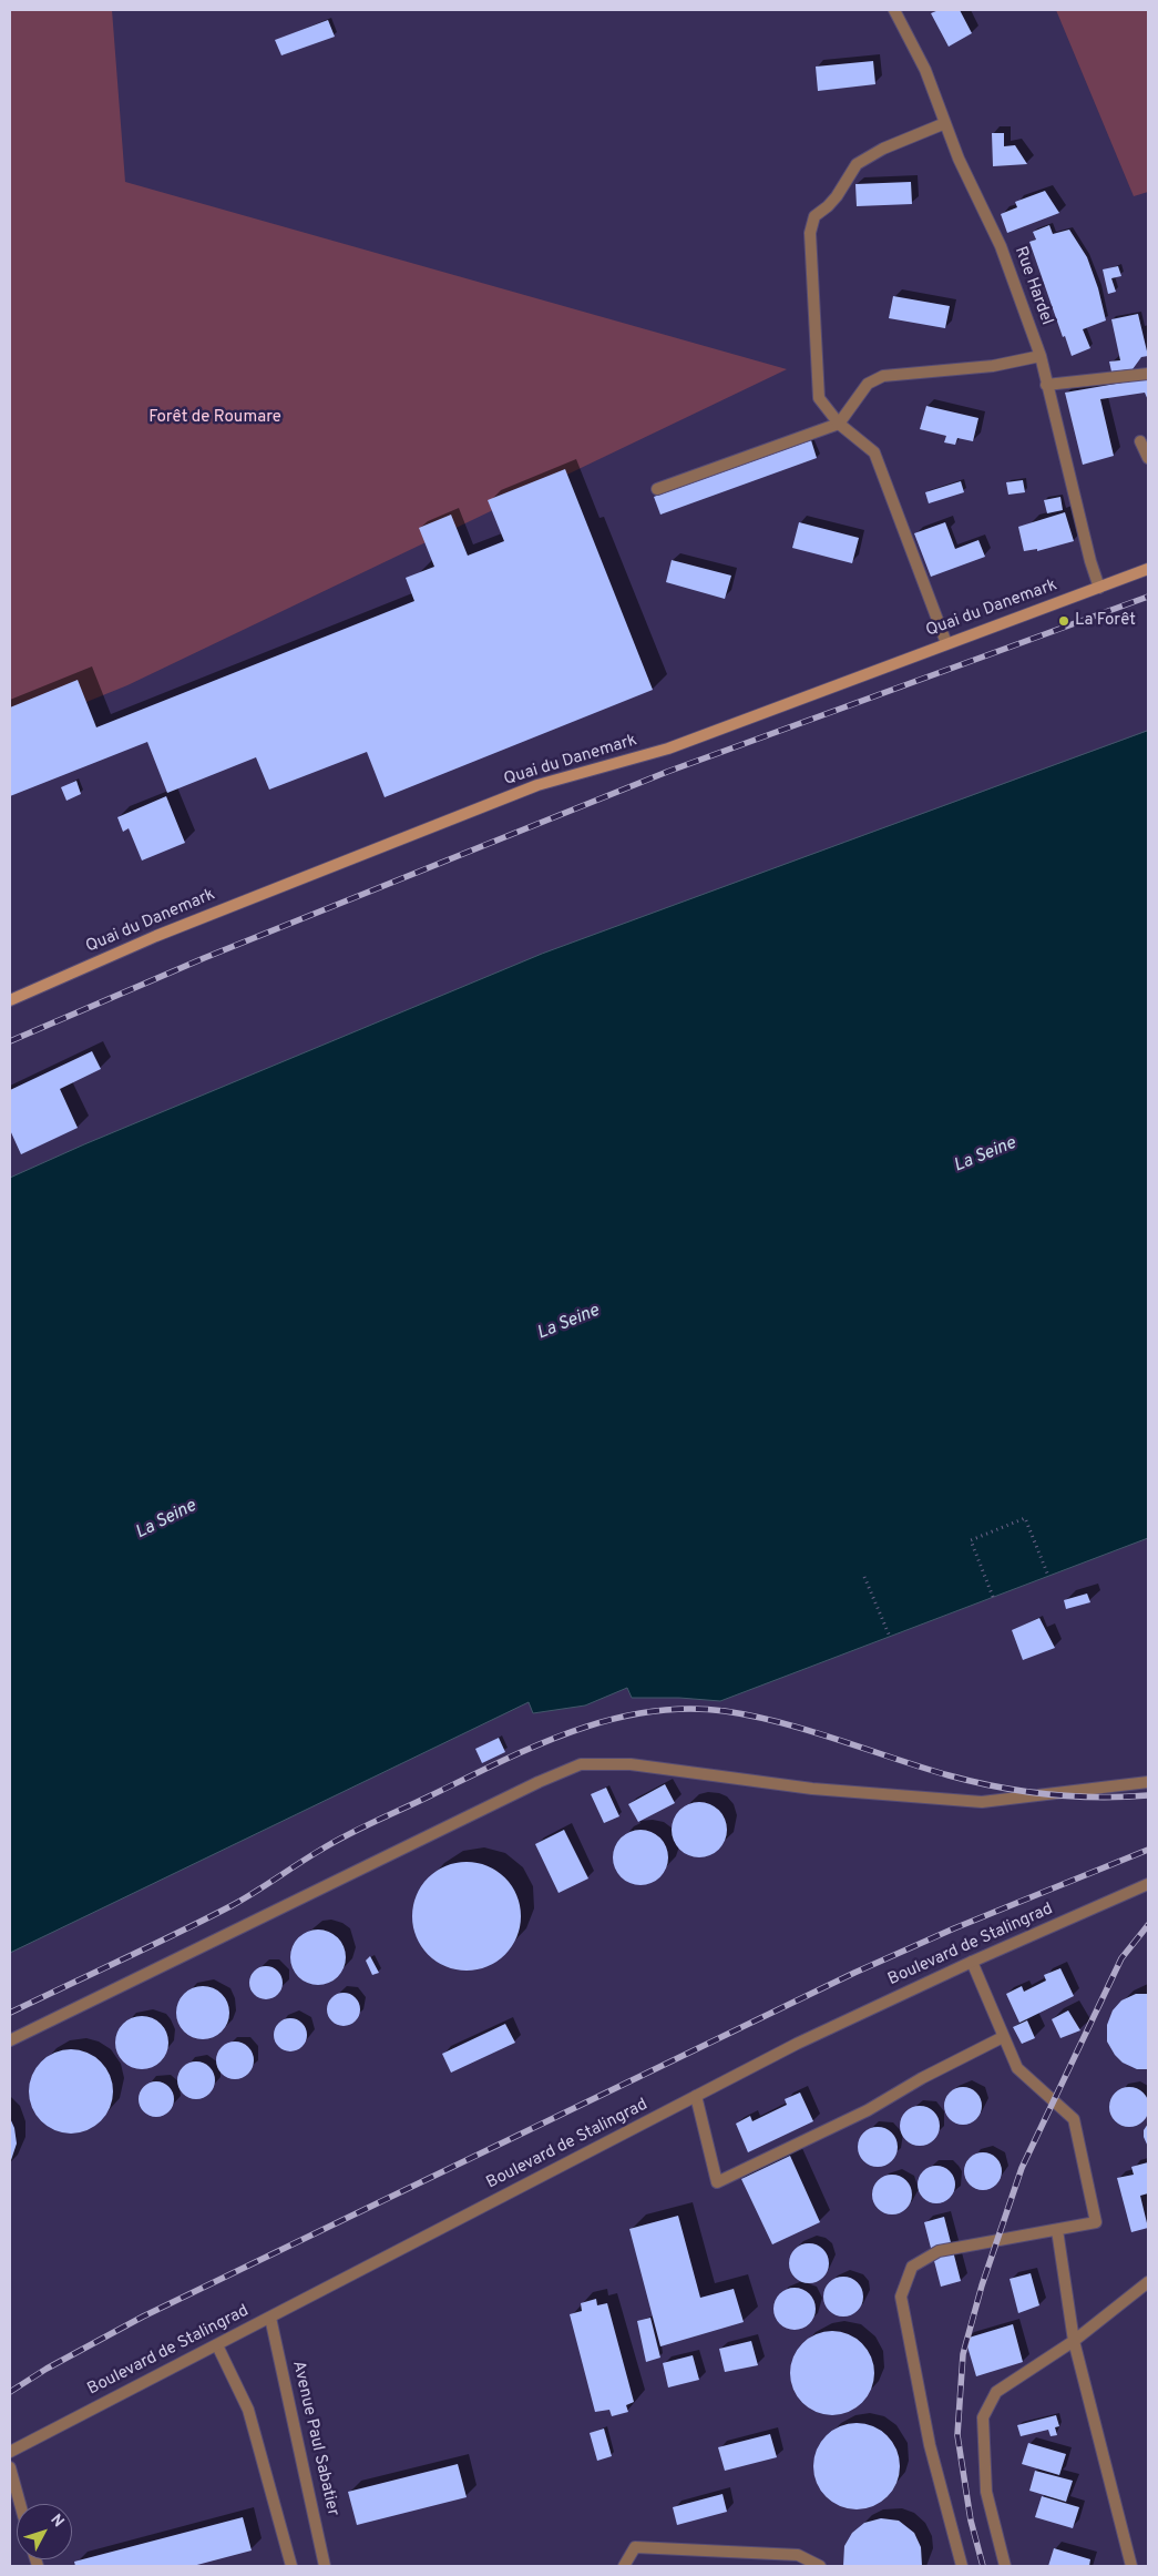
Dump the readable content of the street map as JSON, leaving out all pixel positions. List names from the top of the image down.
{
  "streets": {
    "main road": ["Quai du Danemark"],
    "street": ["Rue Hardel", "Boulevard de Stalingrad", "Avenue Paul Sabatier"]
  },
  "crossings": [
    ["Rue Hardel", "Quai du Danemark"],
    ["Boulevard de Stalingrad", "Avenue Paul Sabatier"]
  ],
  "water": ["La Seine"],
  "parks": ["Forêt de Roumare"],
  "places": ["La Forêt"],
  "north": "top right"
}
